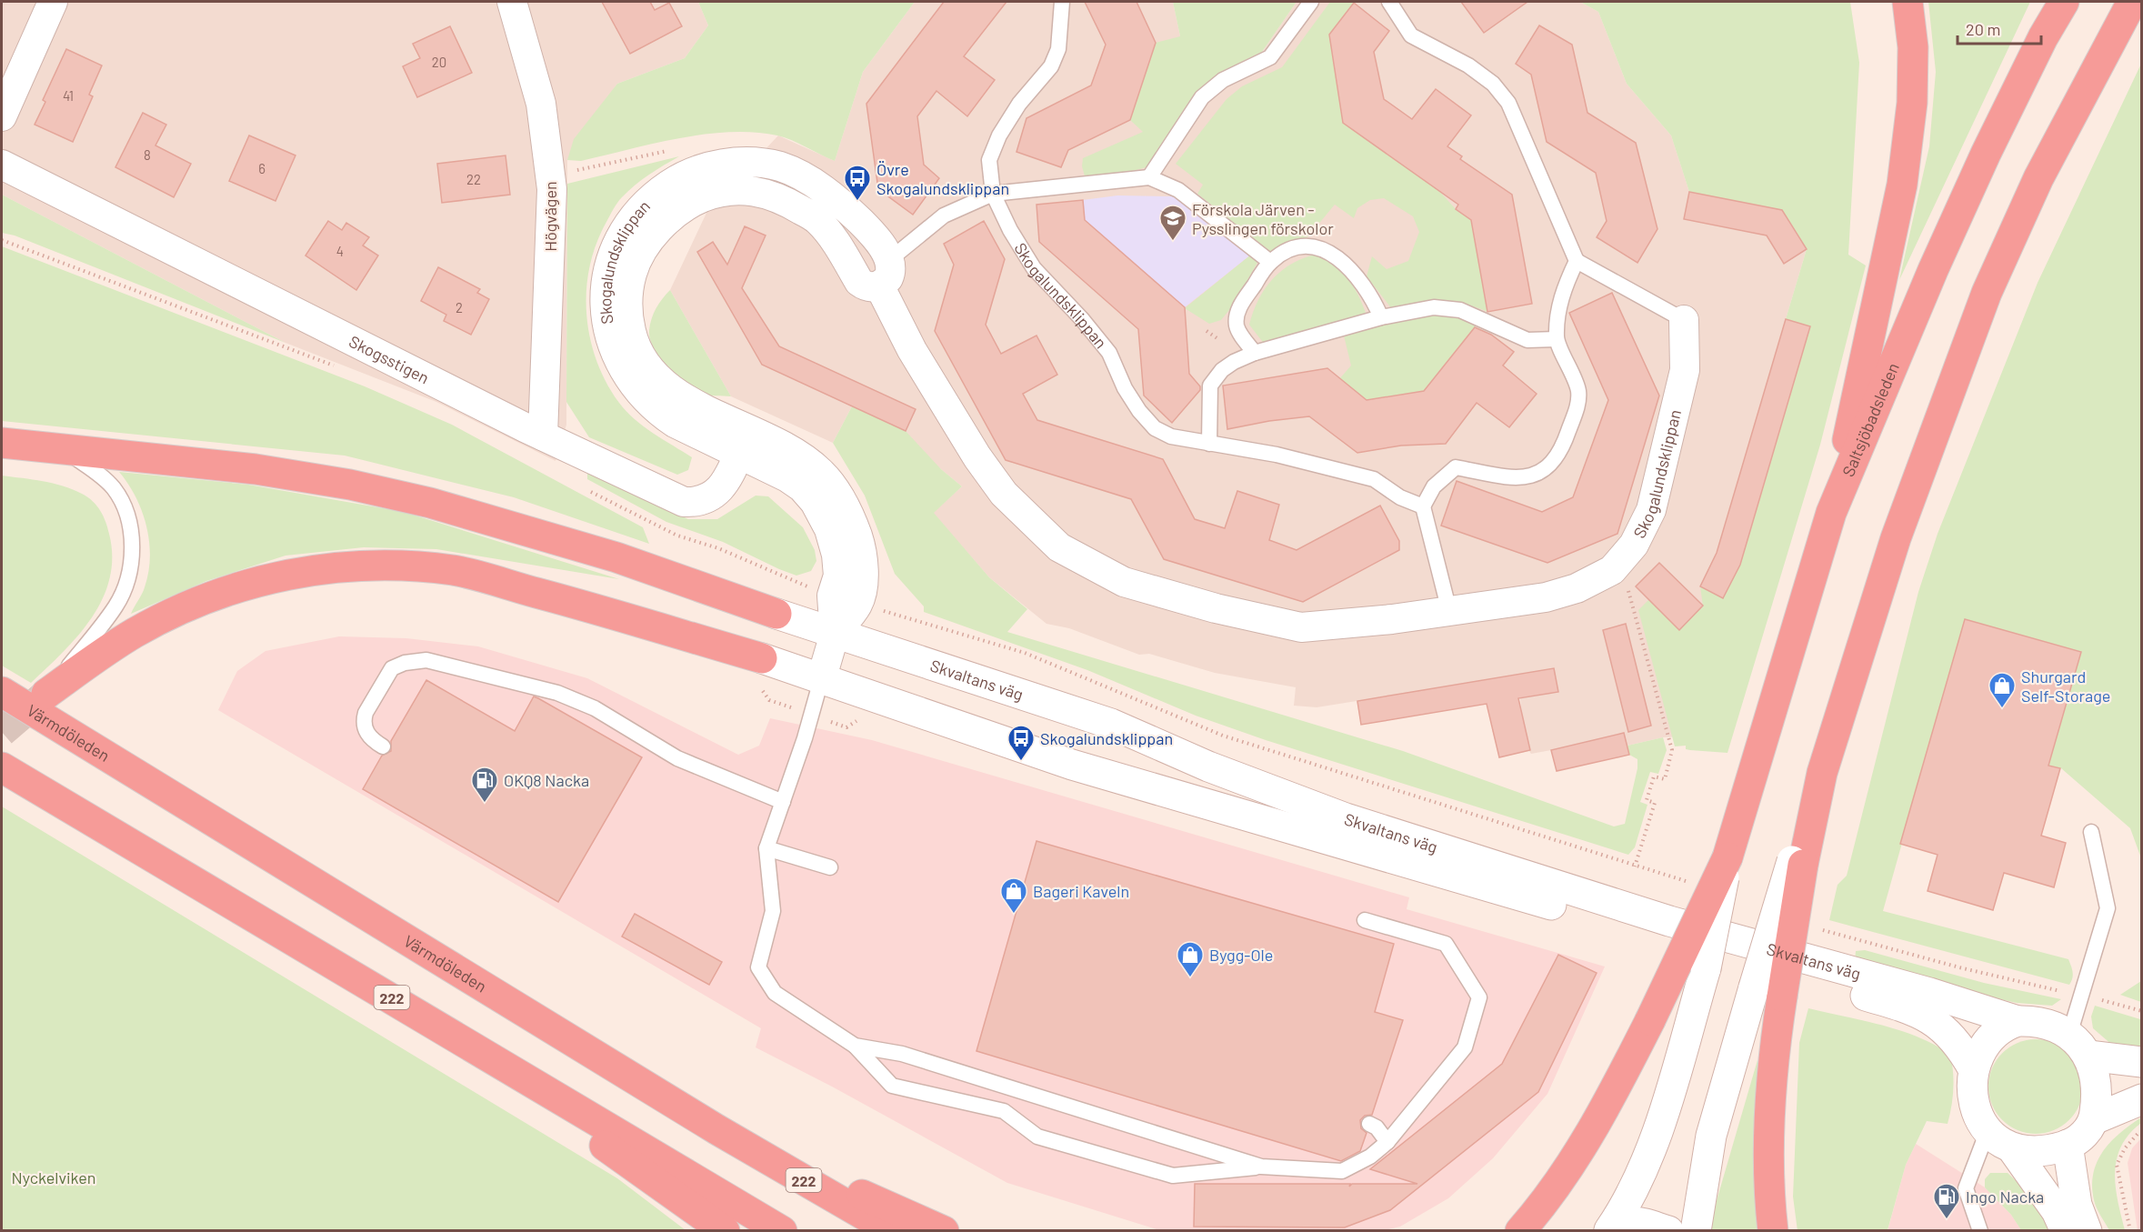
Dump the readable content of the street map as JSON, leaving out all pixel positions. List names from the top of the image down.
{
  "streets": {
    "highway": ["Saltsjöbadsleden", "Värmdöleden", "222"],
    "main road": ["Skvaltans väg"],
    "street": ["Högvägen", "Skogalundsklippan", "Skogsstigen"]
  },
  "crossings": [
    ["Högvägen", "Skogsstigen"],
    ["Skogalundsklippan", "Skogsstigen"],
    ["Skogalundsklippan", "Skvaltans väg"]
  ],
  "parks": ["Nyckelviken"],
  "places": {
    "bus stop": ["Övre Skogalundsklippan", "Skogalundsklippan"],
    "school or university": ["Förskola Järven - Pysslingen förskolor"],
    "shop": ["Shurgard Self-Storage", "Bageri Kaveln", "Bygg-Ole"],
    "fuel station": ["OKQ8 Nacka", "Ingo Nacka"]
  },
  "house_numbers": [
    "20",
    "41",
    "8",
    "6",
    "22",
    "4",
    "2"
  ],
  "scale_bar": "20 m"
}
